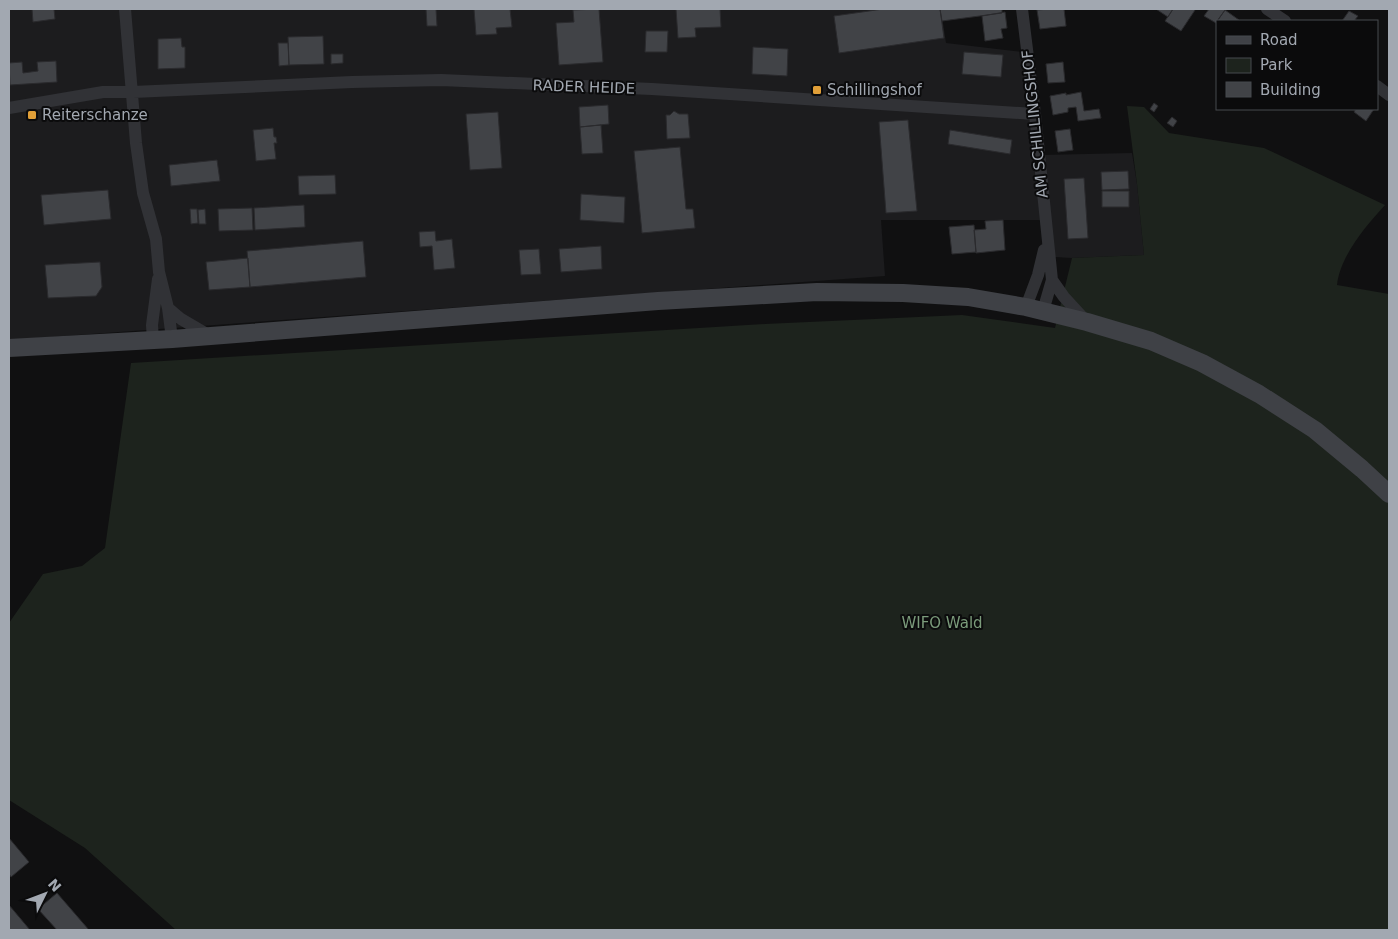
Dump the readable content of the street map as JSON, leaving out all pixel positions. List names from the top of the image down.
{
  "streets": {
    "street": ["RADER HEIDE", "AM SCHILLINGSHOF"]
  },
  "crossings": [
    ["RADER HEIDE", "AM SCHILLINGSHOF"]
  ],
  "parks": ["WIFO Wald"],
  "places": {
    "transit": ["Schillingshof", "Reiterschanze"]
  },
  "legend": ["Road", "Park", "Building"],
  "north": "top right"
}
